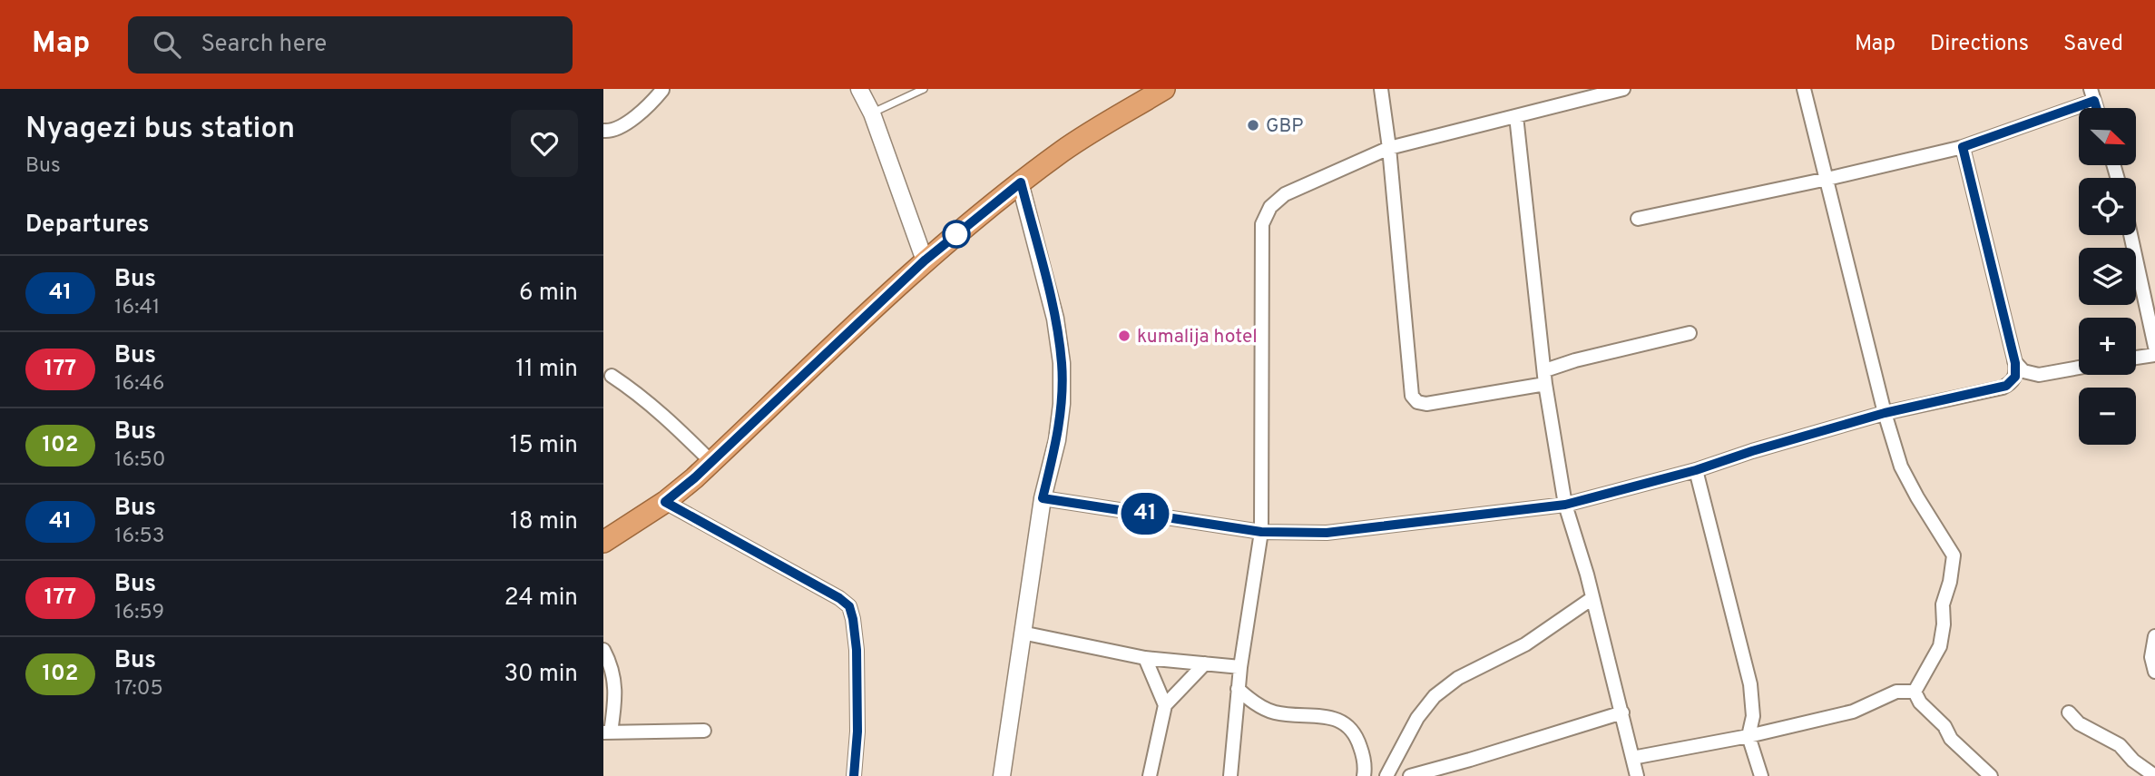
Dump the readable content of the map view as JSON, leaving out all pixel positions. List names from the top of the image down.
{
  "places": ["GBP", "kumalija hotel"],
  "lines": ["bus line 41"],
  "north": "bottom right",
  "page": {
    "header": "Map",
    "search": "Search here",
    "nav": ["Map", "Directions", "Saved"],
    "heading": [
      ["Nyagezi bus station", "Bus"],
      "Departures"
    ],
    "on_map": "41",
    "map_buttons": ["+", "−"],
    "list": [
      {
        "mark": "41",
        "name": "Bus",
        "note": "16:41",
        "value": "6 min"
      },
      {
        "mark": "177",
        "name": "Bus",
        "note": "16:46",
        "value": "11 min"
      },
      {
        "mark": "102",
        "name": "Bus",
        "note": "16:50",
        "value": "15 min"
      },
      {
        "mark": "41",
        "name": "Bus",
        "note": "16:53",
        "value": "18 min"
      },
      {
        "mark": "177",
        "name": "Bus",
        "note": "16:59",
        "value": "24 min"
      },
      {
        "mark": "102",
        "name": "Bus",
        "note": "17:05",
        "value": "30 min"
      }
    ]
  }
}
